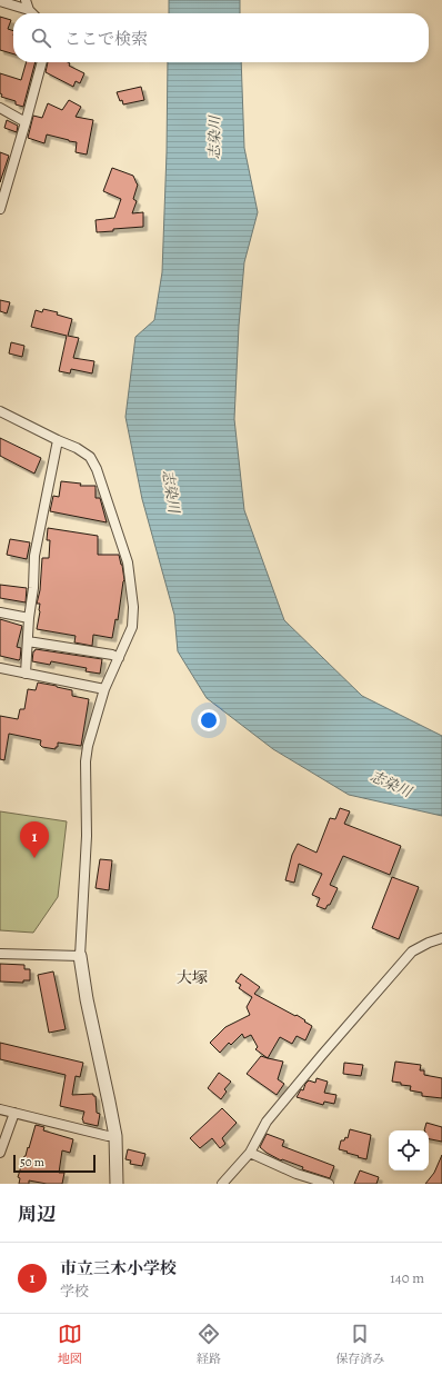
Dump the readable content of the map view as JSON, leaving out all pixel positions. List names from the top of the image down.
{
  "districts": ["大塚"],
  "water": ["志染川"],
  "scale_bar": "50 m",
  "page": {
    "search": "ここで検索",
    "pins": "1",
    "scale": "50 m",
    "heading": "周辺",
    "list": [
      {
        "mark": "1",
        "name": "市立三木小学校",
        "note": "学校",
        "value": "140 m"
      }
    ],
    "nav": ["地図", "経路", "保存済み"]
  }
}
